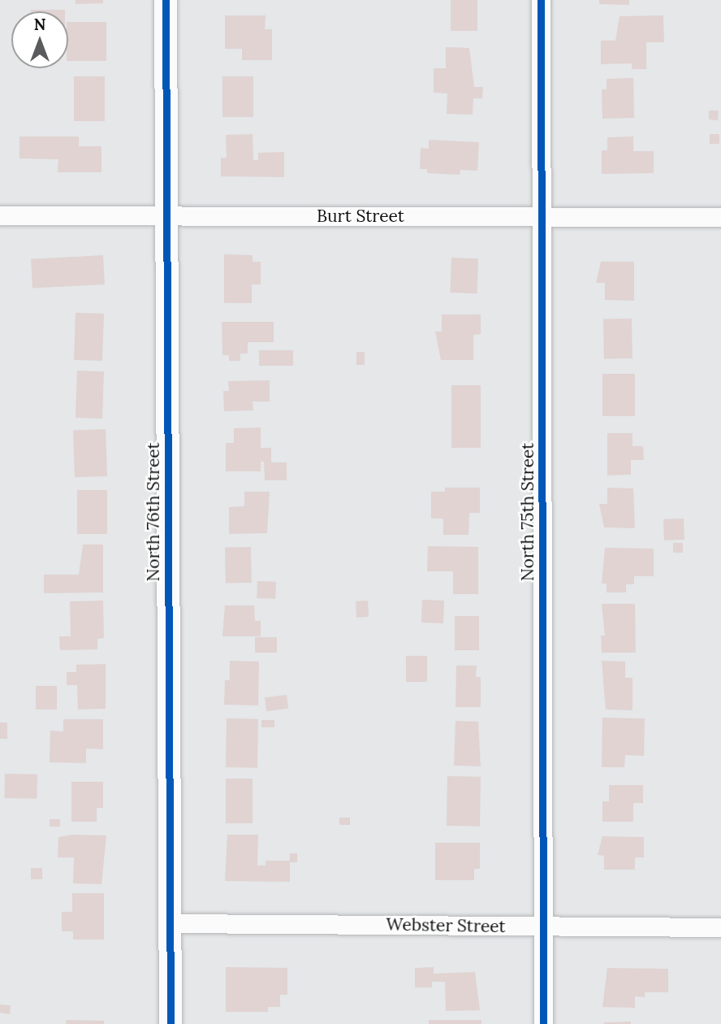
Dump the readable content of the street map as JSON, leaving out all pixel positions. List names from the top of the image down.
{
  "streets": {
    "street": [
      "Burt Street",
      "North 76th Street",
      "North 75th Street",
      "Webster Street"
    ]
  },
  "crossings": [
    ["Burt Street", "North 76th Street"],
    ["Burt Street", "North 75th Street"],
    ["North 76th Street", "Webster Street"],
    ["North 75th Street", "Webster Street"]
  ],
  "north": "top"
}
